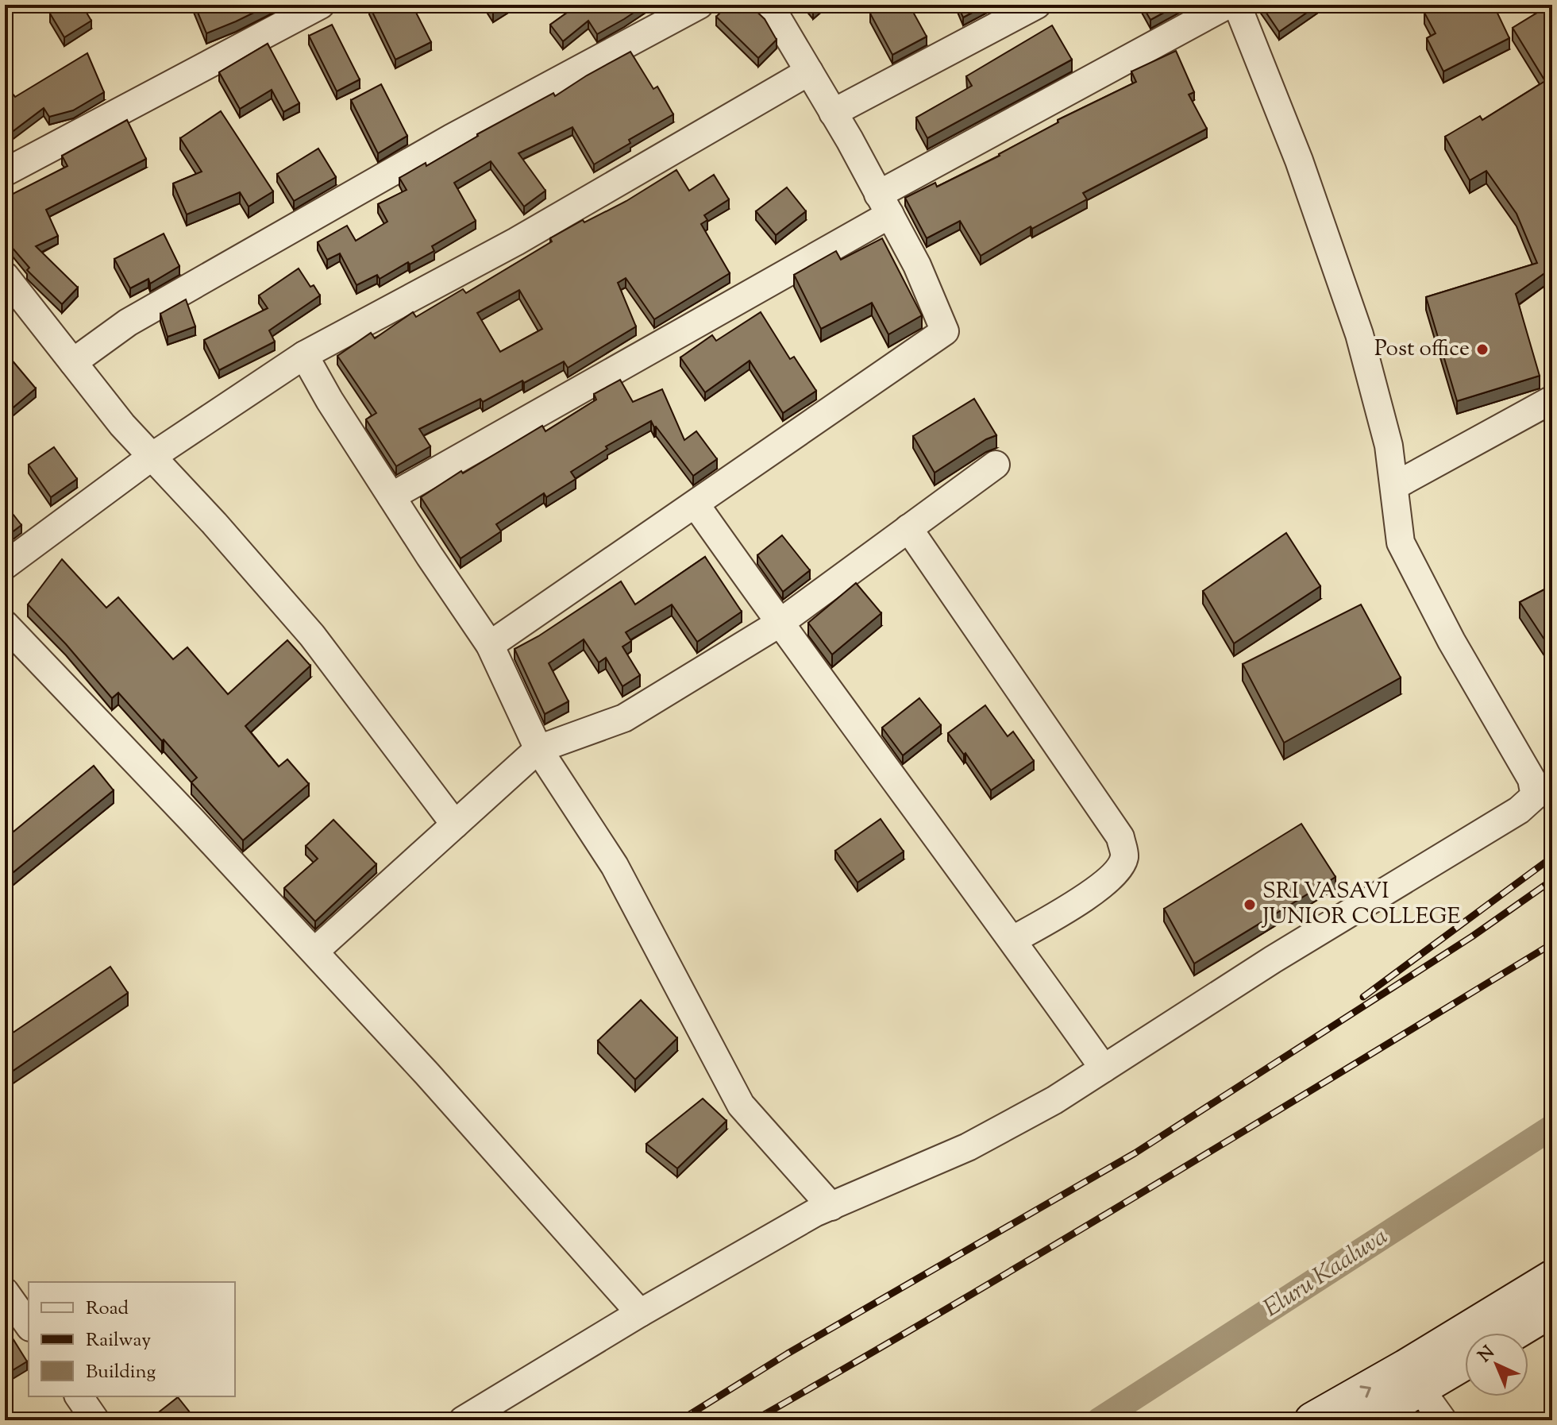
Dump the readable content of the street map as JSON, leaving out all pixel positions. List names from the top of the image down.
{
  "water": ["Eluru Kaaluva"],
  "places": ["Post office", "SRI VASAVI JUNIOR COLLEGE"],
  "legend": ["Road", "Railway", "Building"],
  "north": "top left"
}
